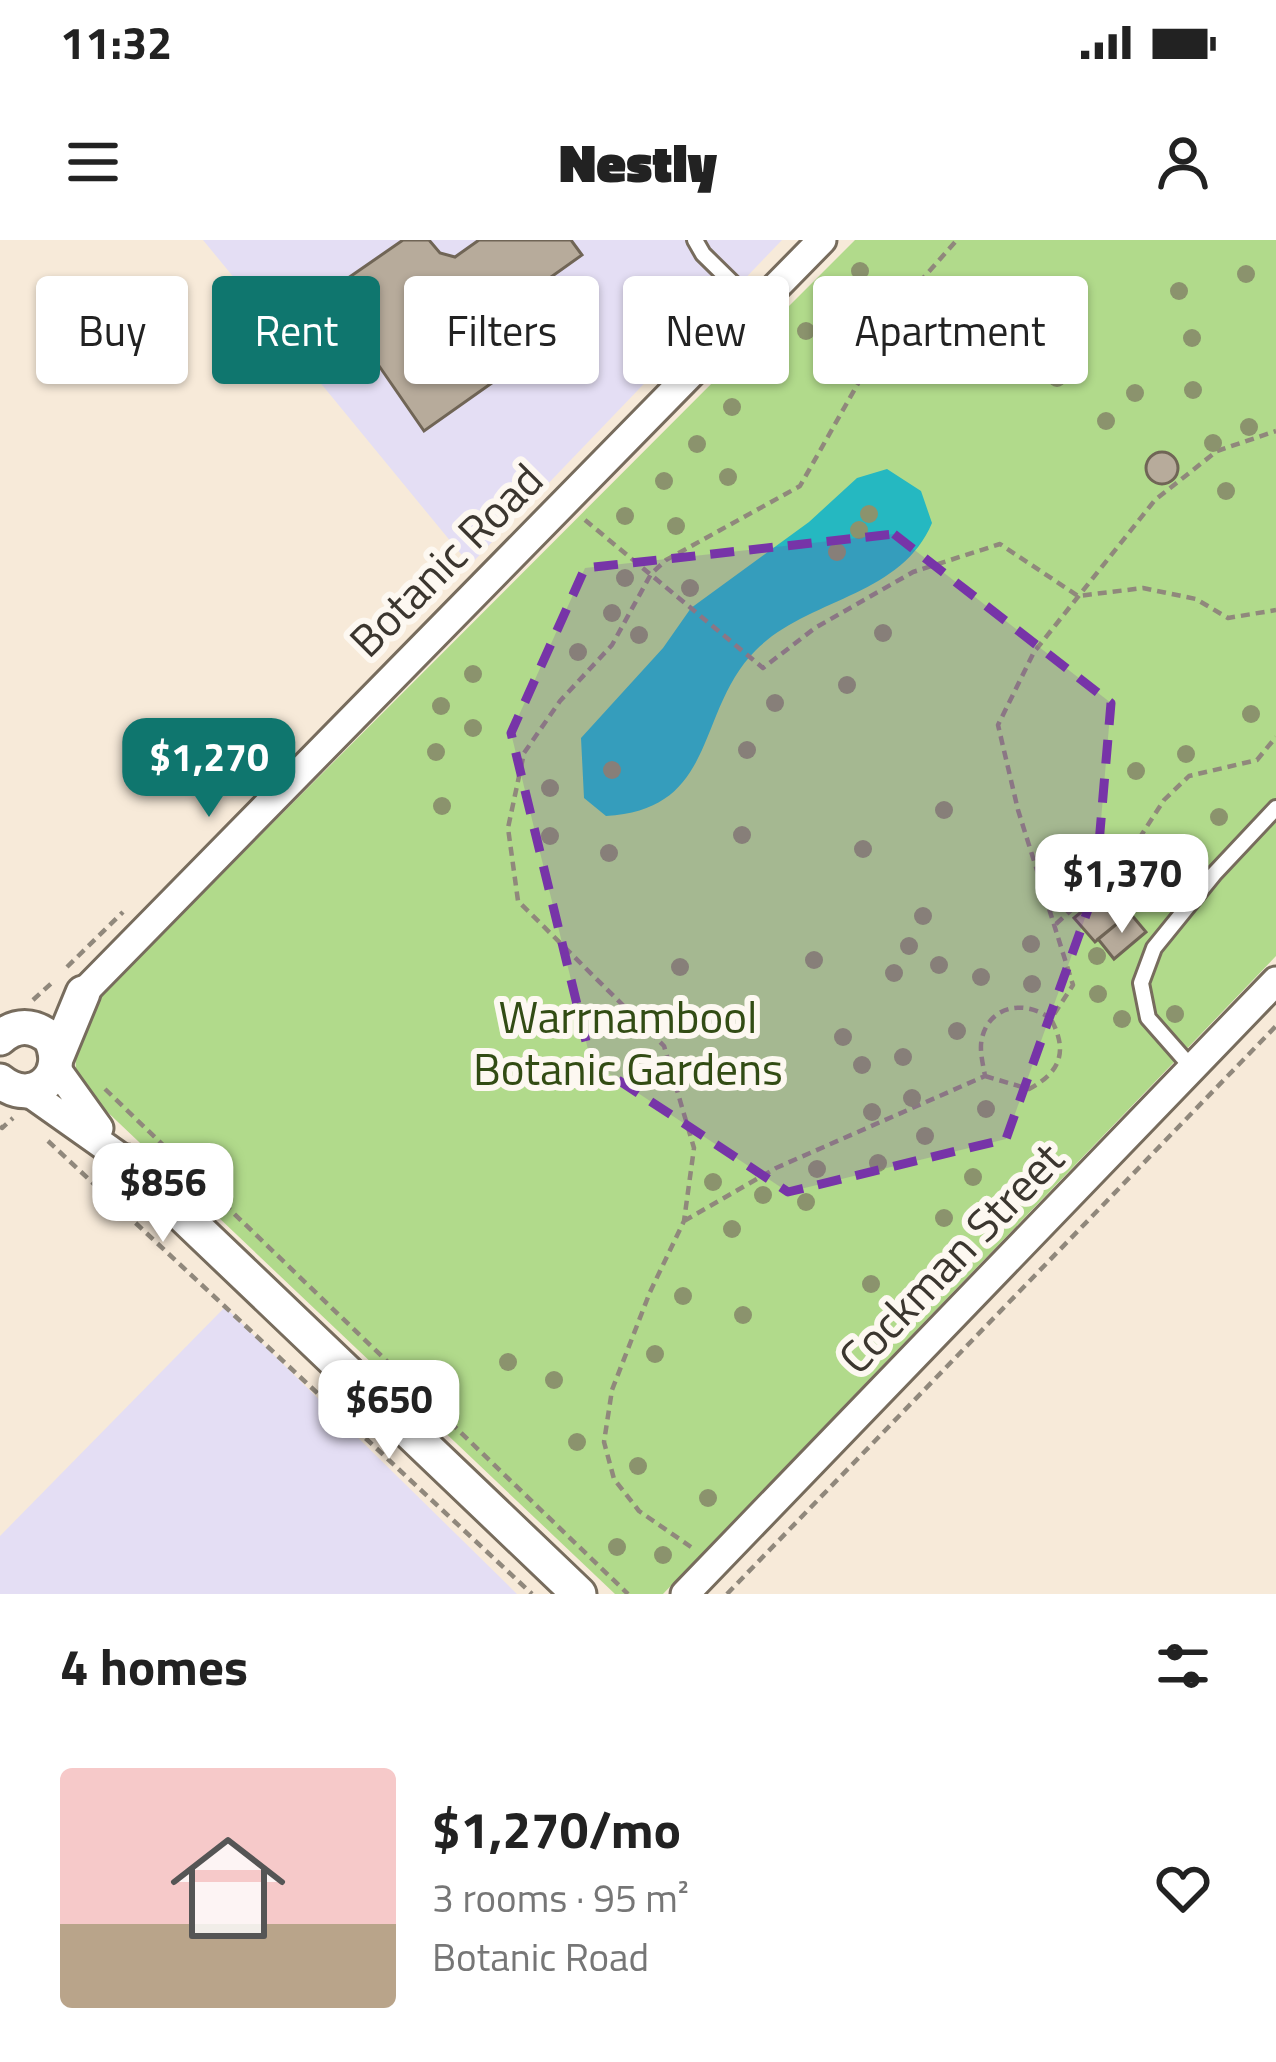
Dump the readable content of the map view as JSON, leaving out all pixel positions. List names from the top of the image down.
{
  "streets": {
    "street": ["Botanic Road", "Cockman Street"]
  },
  "parks": ["Warrnambool Botanic Gardens"],
  "page": {
    "status": "11:32",
    "header": "Nestly",
    "chip": [
      "Buy",
      "Rent",
      "Filters",
      "New",
      "Apartment"
    ],
    "price": [
      "$1,270",
      "$1,370",
      "$856",
      "$650"
    ],
    "heading": "4 homes",
    "list": [
      {
        "name": "$1,270/mo",
        "note": "3 rooms · 95 m² · Botanic Road"
      }
    ]
  }
}
